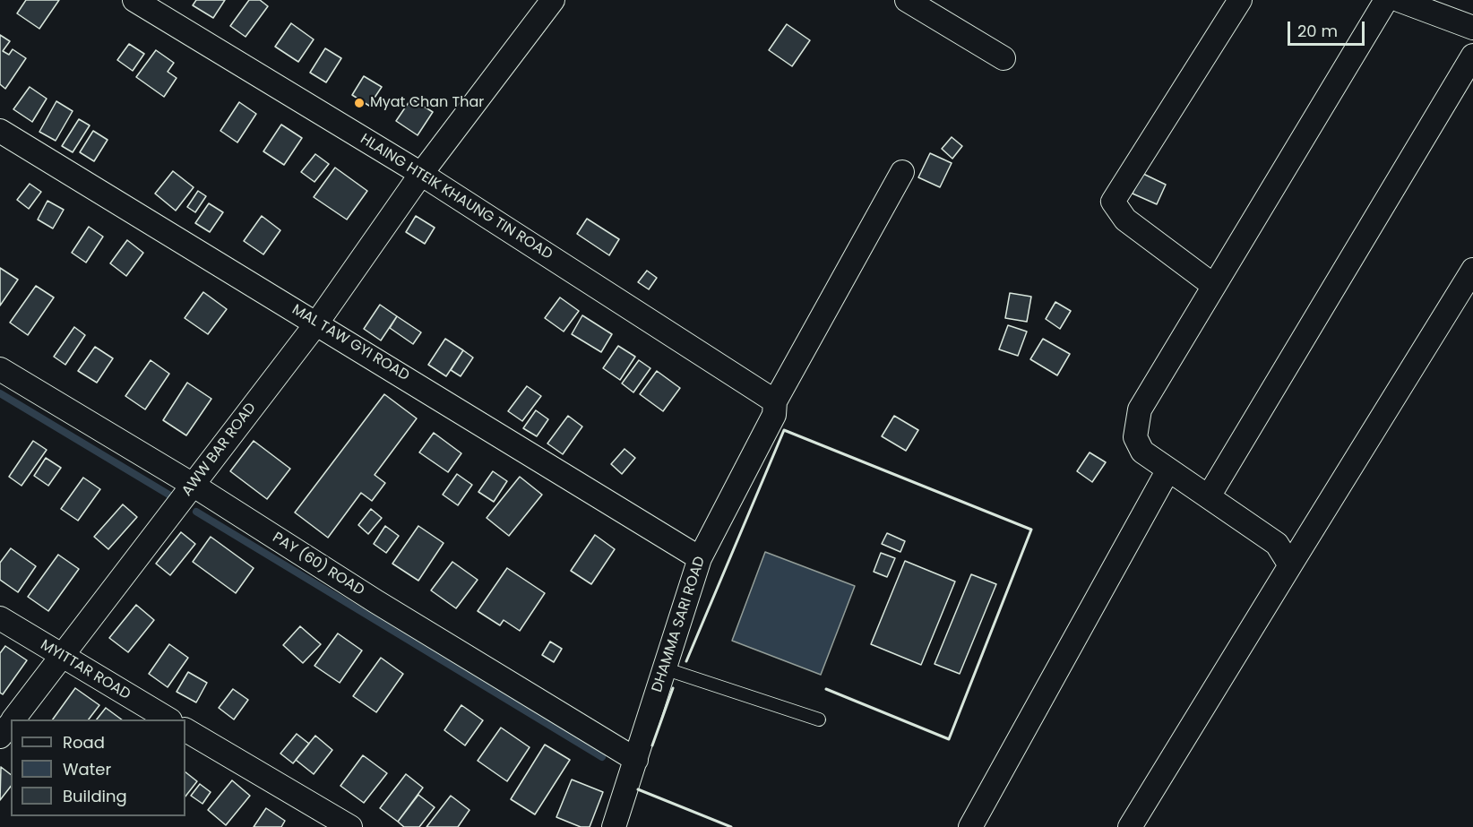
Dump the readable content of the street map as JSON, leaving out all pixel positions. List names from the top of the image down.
{
  "streets": {
    "street": [
      "HLAING HTEIK KHAUNG TIN ROAD",
      "MAL TAW GYI ROAD",
      "AWW BAR ROAD",
      "PAY (60) ROAD",
      "DHAMMA SARI ROAD",
      "MYITTAR ROAD"
    ]
  },
  "crossings": [
    ["HLAING HTEIK KHAUNG TIN ROAD", "AWW BAR ROAD"],
    ["HLAING HTEIK KHAUNG TIN ROAD", "DHAMMA SARI ROAD"],
    ["MAL TAW GYI ROAD", "AWW BAR ROAD"],
    ["MAL TAW GYI ROAD", "DHAMMA SARI ROAD"],
    ["AWW BAR ROAD", "PAY (60) ROAD"],
    ["AWW BAR ROAD", "MYITTAR ROAD"],
    ["PAY (60) ROAD", "DHAMMA SARI ROAD"]
  ],
  "places": ["Myat Chan Thar"],
  "legend": ["Road", "Water", "Building"],
  "scale_bar": "20 m"
}
